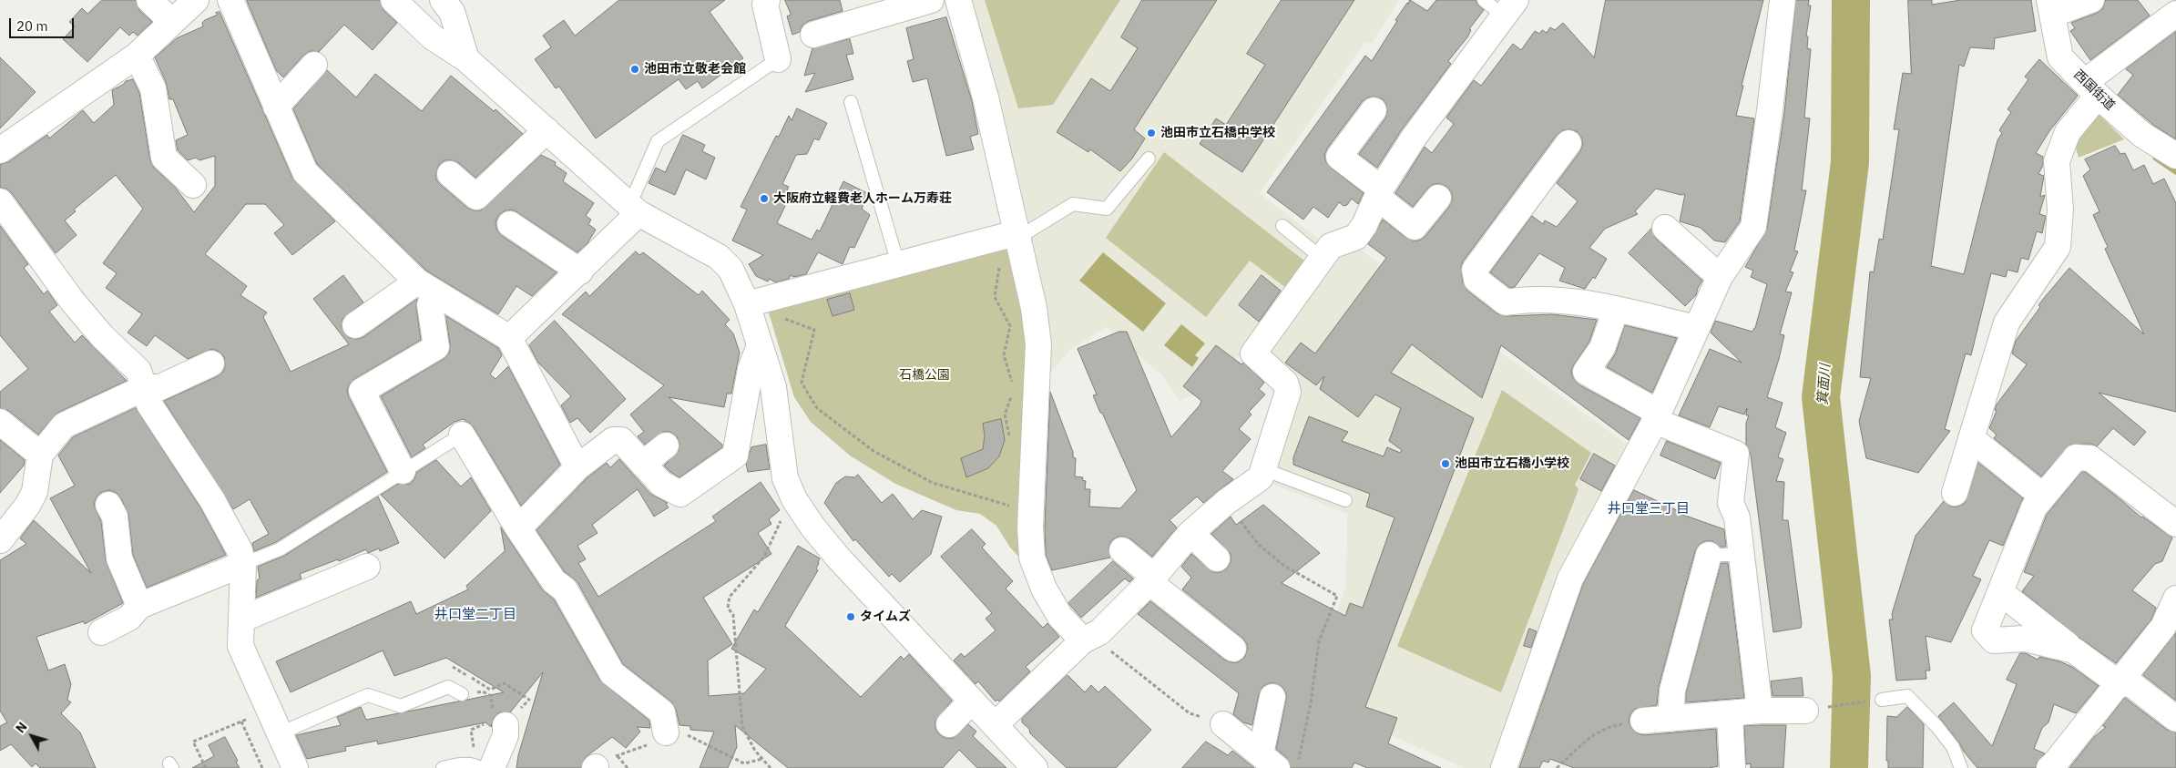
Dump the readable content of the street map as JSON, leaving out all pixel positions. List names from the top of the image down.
{
  "streets": {
    "street": ["西国街道"]
  },
  "districts": ["井口堂三丁目", "井口堂二丁目"],
  "water": ["箕面川"],
  "parks": ["石橋公園"],
  "places": [
    "池田市立敬老会館",
    "池田市立石橋中学校",
    "大阪府立軽費老人ホーム万寿荘",
    "池田市立石橋小学校",
    "タイムズ"
  ],
  "scale_bar": "20 m",
  "north": "top left"
}
